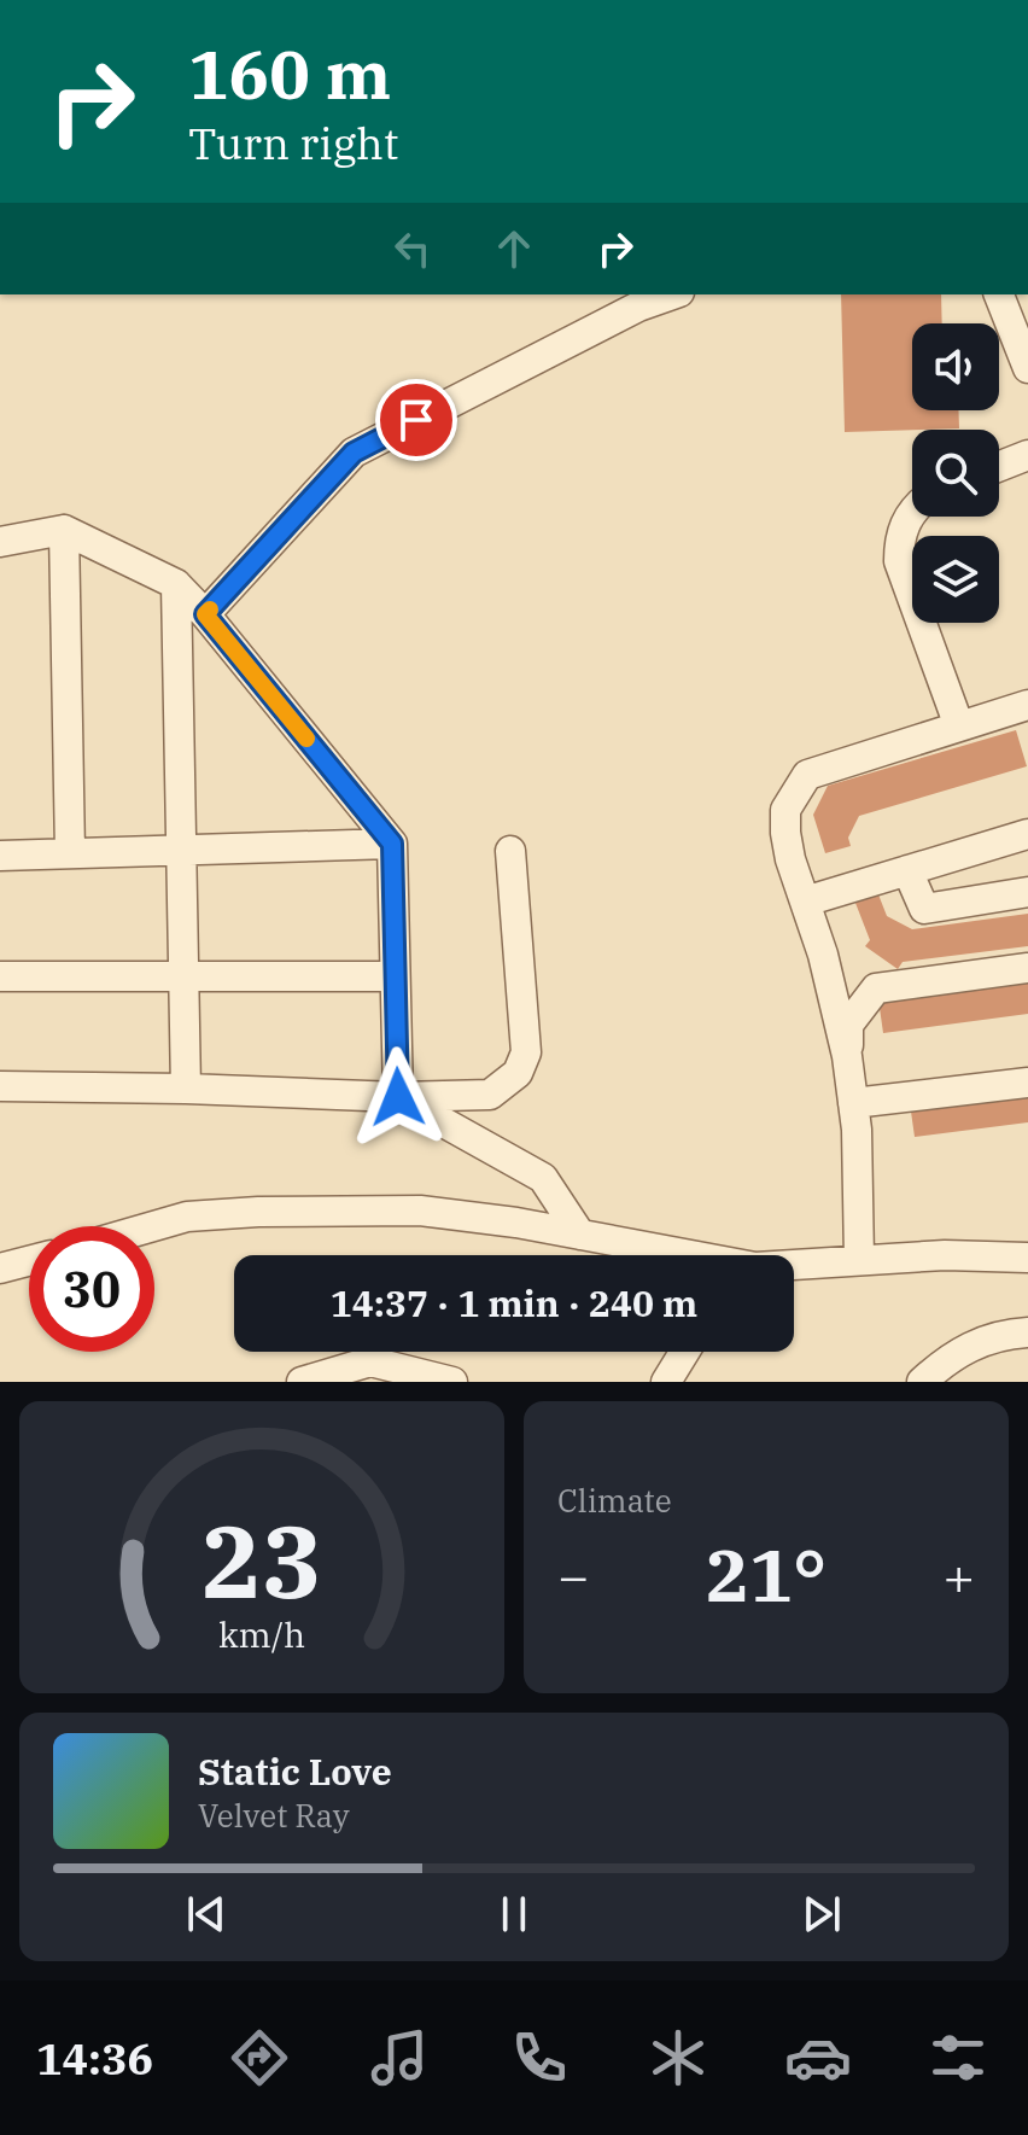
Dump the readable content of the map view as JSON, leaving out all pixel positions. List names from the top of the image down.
{
  "page": {
    "turn": ["160 m", "Turn right"],
    "limit": "30",
    "trip": "14:37 · 1 min · 240 m",
    "tile": "Climate",
    "heat": ["−", "21°", "+"],
    "song": ["Static Love", "Velvet Ray"],
    "tabs": "14:36",
    "gauge": ["23", "km/h"]
  }
}
